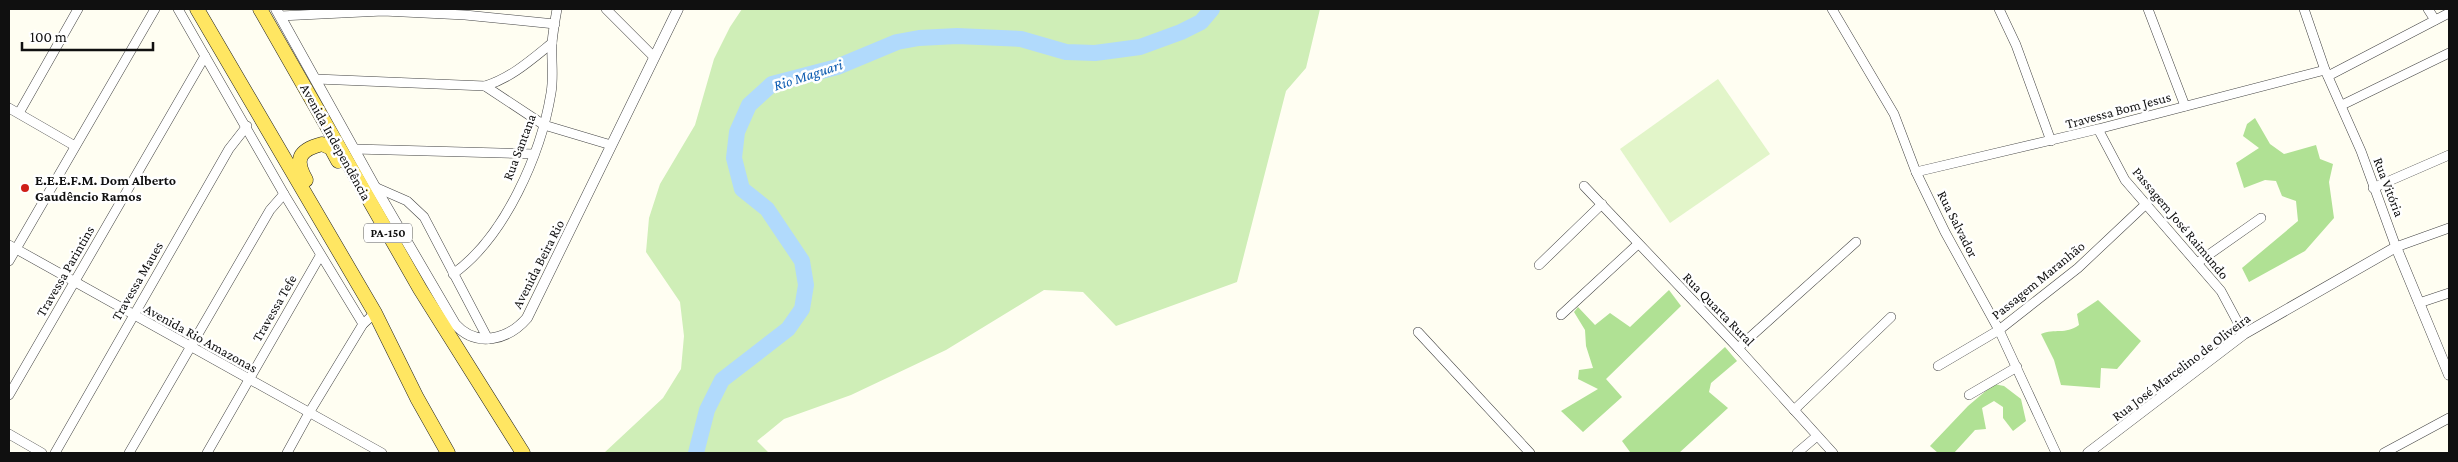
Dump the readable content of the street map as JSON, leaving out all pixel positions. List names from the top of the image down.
{
  "streets": {
    "main road": ["Avenida Independência", "PA-150"],
    "street": [
      "Travessa Bom Jesus",
      "Rua Santana",
      "Rua Vitória",
      "Passagem José Raimundo",
      "Rua Salvador",
      "Avenida Beira Rio",
      "Travessa Parintins",
      "Passagem Maranhão",
      "Travessa Maues",
      "Travessa Tefe",
      "Rua Quarta Rural",
      "Avenida Rio Amazonas",
      "Rua José Marcelino de Oliveira"
    ]
  },
  "crossings": [
    ["Travessa Bom Jesus", "Rua Vitória"],
    ["Travessa Bom Jesus", "Passagem José Raimundo"],
    ["Travessa Bom Jesus", "Rua Salvador"],
    ["Avenida Independência", "Avenida Beira Rio"],
    ["Rua Vitória", "Rua José Marcelino de Oliveira"],
    ["Passagem José Raimundo", "Passagem Maranhão"],
    ["Passagem José Raimundo", "Rua José Marcelino de Oliveira"],
    ["Rua Salvador", "Passagem Maranhão"],
    ["Travessa Parintins", "Avenida Rio Amazonas"],
    ["Travessa Maues", "Avenida Rio Amazonas"],
    ["Travessa Tefe", "Avenida Rio Amazonas"]
  ],
  "water": ["Rio Maguari"],
  "places": ["E.E.E.F.M. Dom Alberto Gaudêncio Ramos"],
  "scale_bar": "100 m"
}
